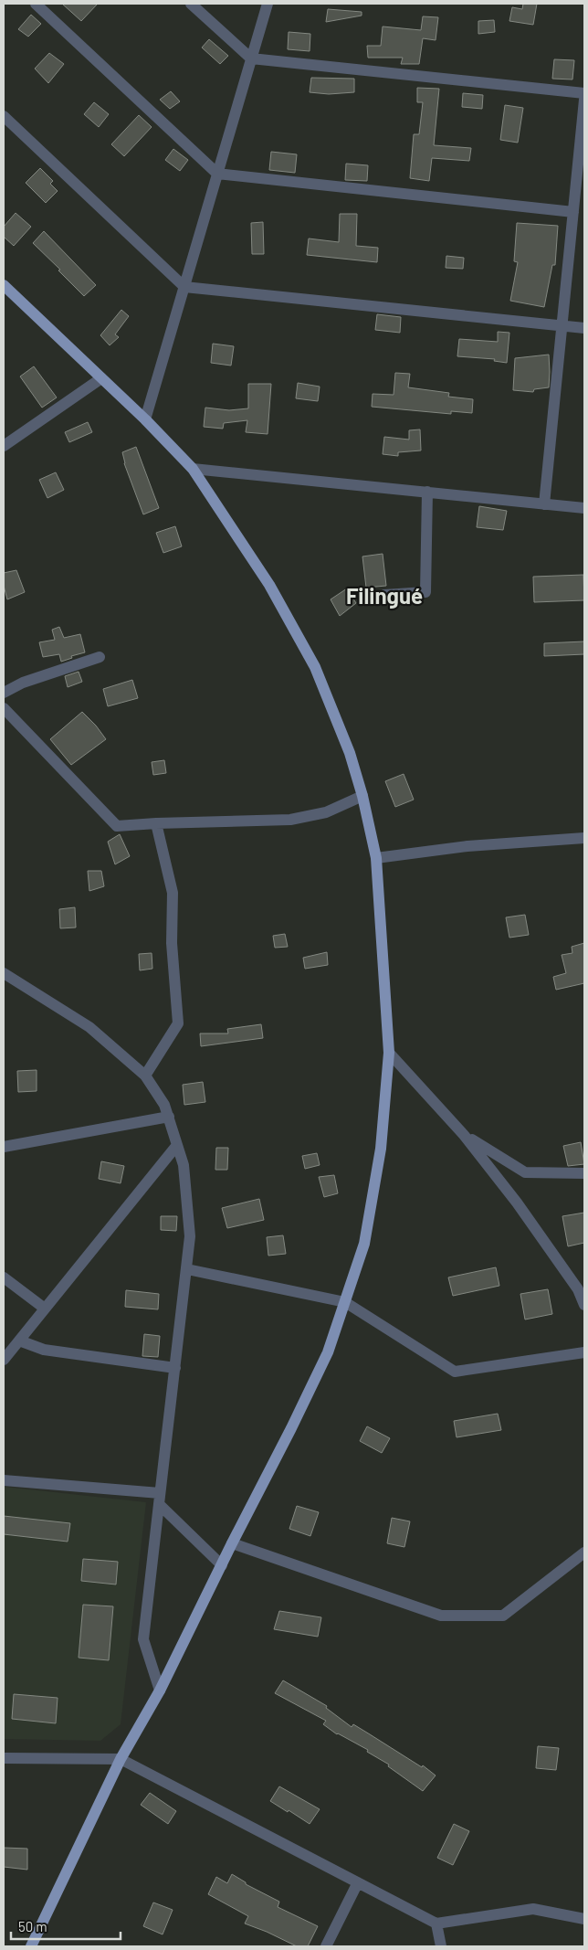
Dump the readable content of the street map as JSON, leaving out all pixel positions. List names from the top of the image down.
{
  "districts": ["Filingué"],
  "scale_bar": "50 m"
}
